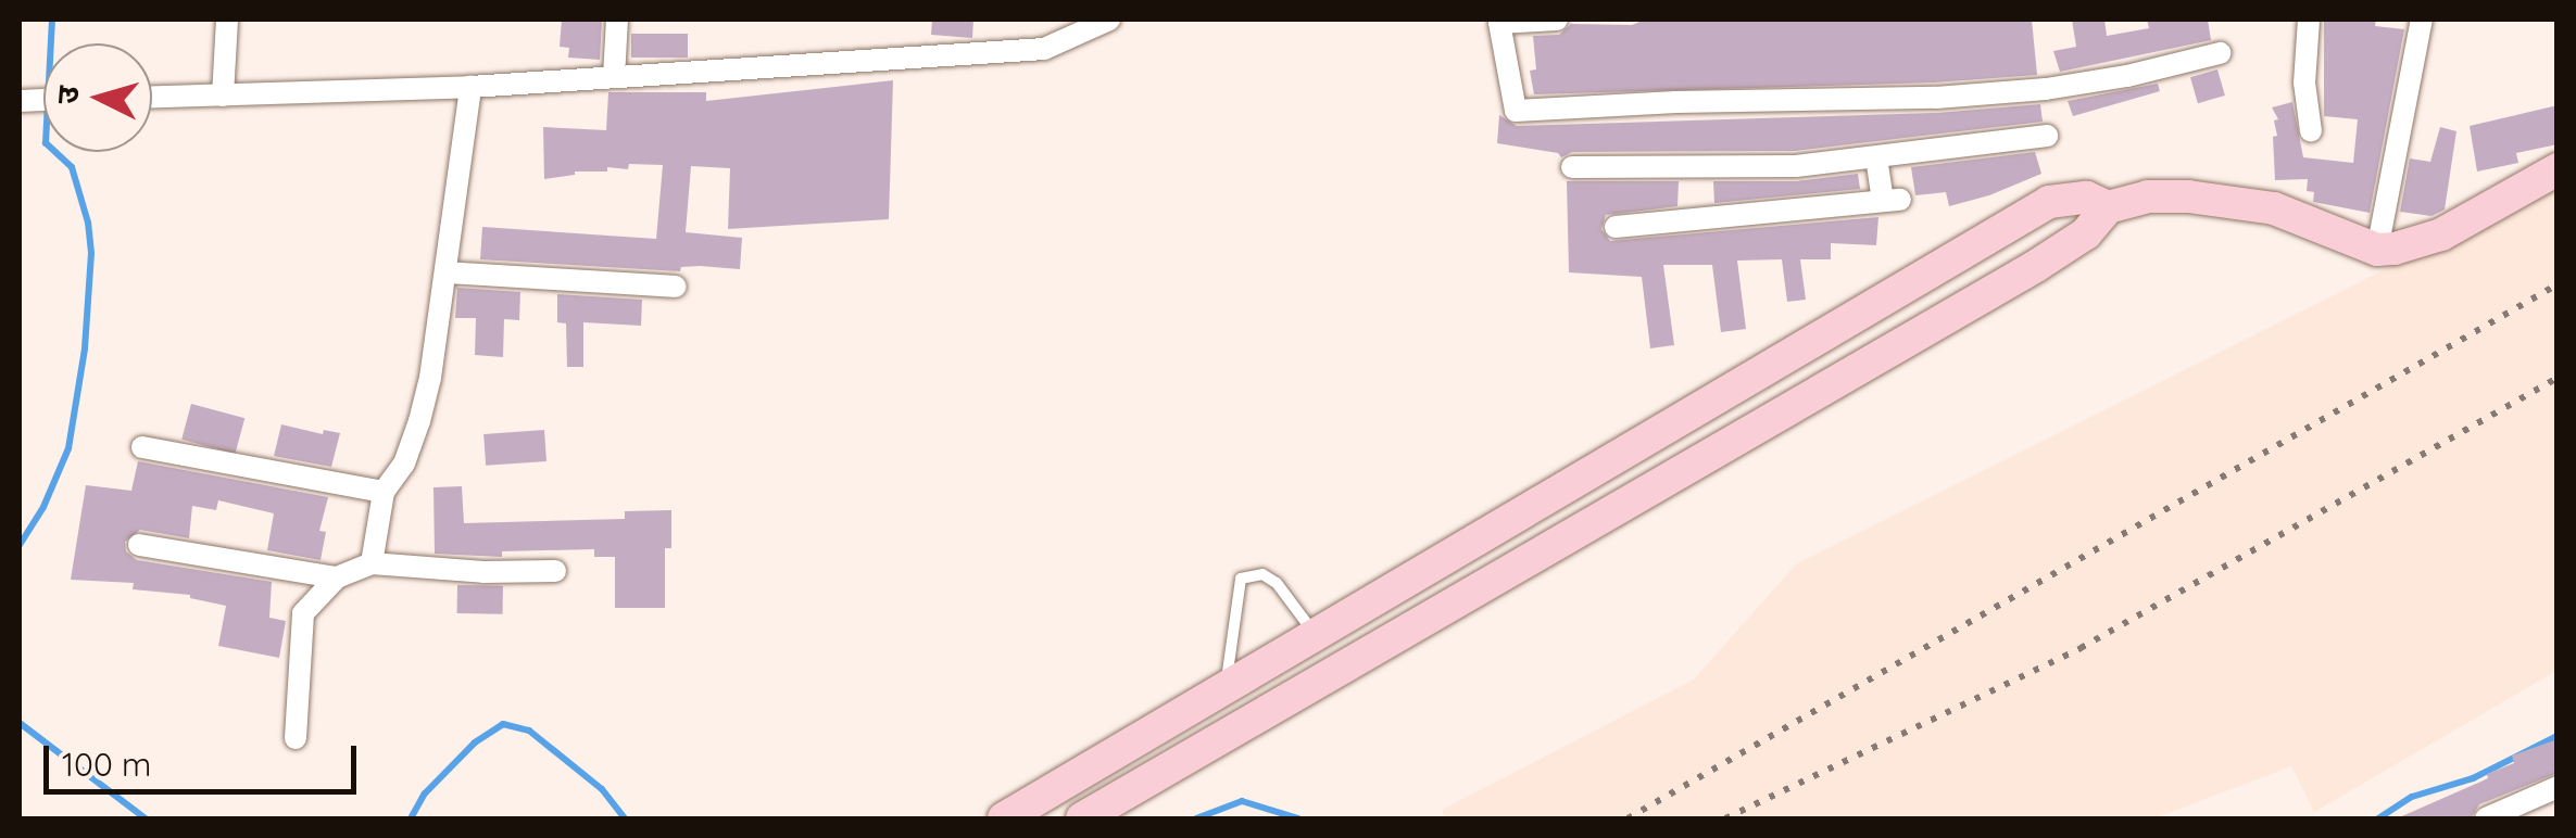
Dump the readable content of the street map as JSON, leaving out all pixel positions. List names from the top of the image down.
{
  "scale_bar": "100 m",
  "north": "left"
}
